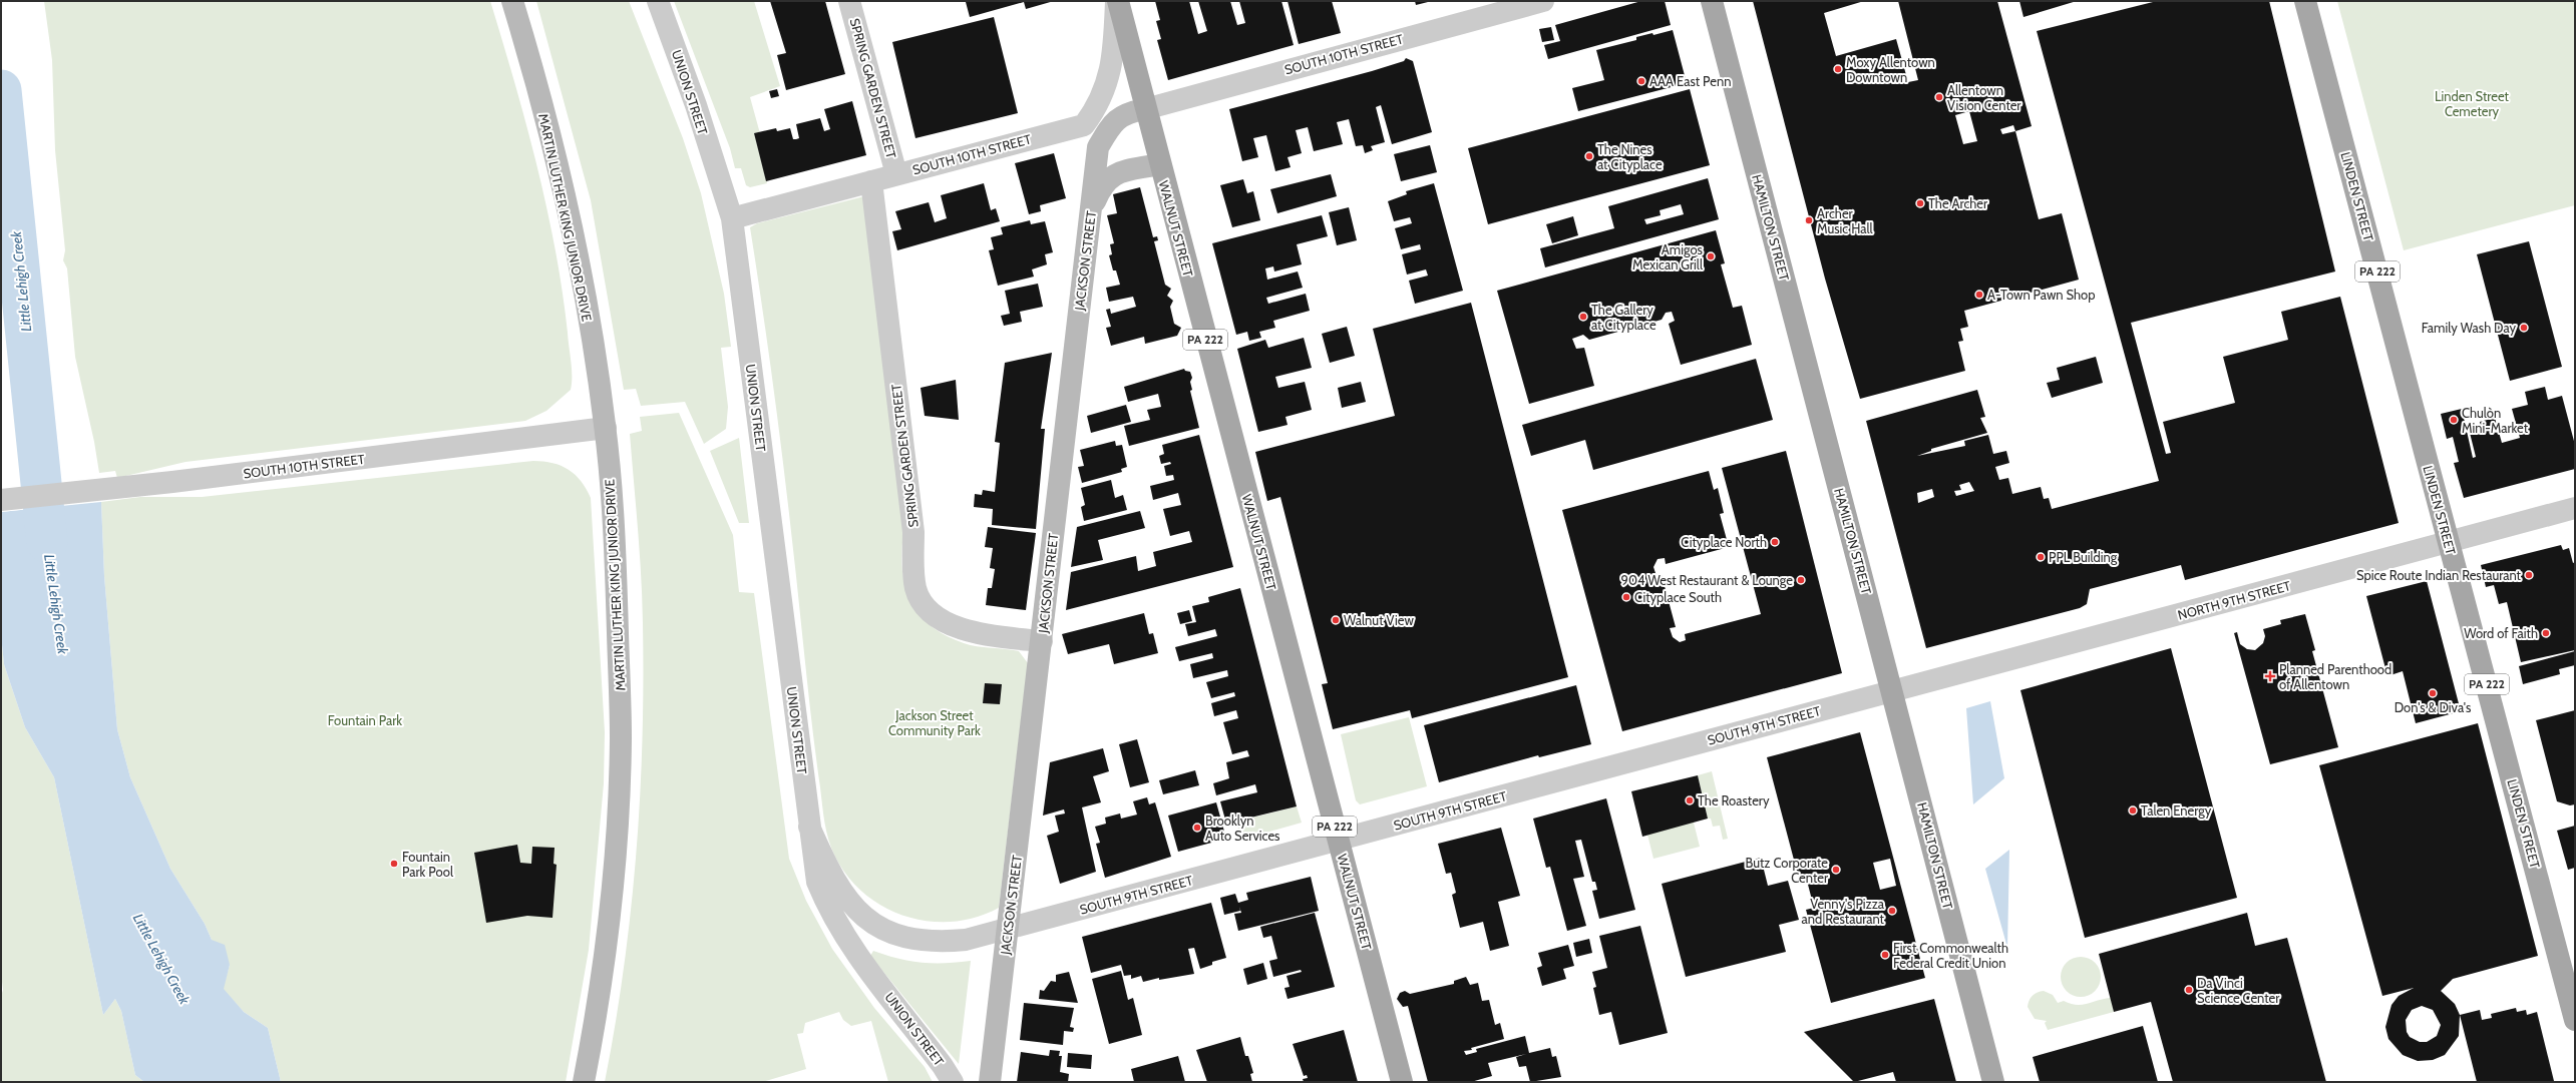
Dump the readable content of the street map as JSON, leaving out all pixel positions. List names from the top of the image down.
{
  "streets": {
    "main road": [
      "LINDEN STREET",
      "HAMILTON STREET",
      "WALNUT STREET",
      "PA 222"
    ],
    "street": [
      "SOUTH 10TH STREET",
      "SPRING GARDEN STREET",
      "UNION STREET",
      "MARTIN LUTHER KING JUNIOR DRIVE",
      "JACKSON STREET",
      "NORTH 9TH STREET",
      "SOUTH 9TH STREET"
    ]
  },
  "crossings": [
    ["SOUTH 10TH STREET", "SPRING GARDEN STREET"],
    ["SOUTH 10TH STREET", "UNION STREET"],
    ["SOUTH 10TH STREET", "MARTIN LUTHER KING JUNIOR DRIVE"],
    ["SOUTH 10TH STREET", "WALNUT STREET"],
    ["SOUTH 10TH STREET", "JACKSON STREET"],
    ["SPRING GARDEN STREET", "JACKSON STREET"],
    ["UNION STREET", "JACKSON STREET"],
    ["UNION STREET", "SOUTH 9TH STREET"],
    ["LINDEN STREET", "NORTH 9TH STREET"],
    ["HAMILTON STREET", "NORTH 9TH STREET"],
    ["HAMILTON STREET", "SOUTH 9TH STREET"],
    ["WALNUT STREET", "JACKSON STREET"],
    ["WALNUT STREET", "SOUTH 9TH STREET"],
    ["JACKSON STREET", "SOUTH 9TH STREET"],
    ["NORTH 9TH STREET", "SOUTH 9TH STREET"]
  ],
  "water": ["Little Lehigh Creek"],
  "parks": ["Linden Street Cemetery", "Jackson Street Community Park", "Fountain Park"],
  "places": {
    "other": [
      "Moxy Allentown Downtown",
      "AAA East Penn",
      "Allentown Vision Center",
      "The Nines at Cityplace",
      "The Archer",
      "Archer Music Hall",
      "Amigos Mexican Grill",
      "A-Town Pawn Shop",
      "The Gallery at Cityplace",
      "Family Wash Day",
      "Chulòn Mini-Market",
      "Cityplace North",
      "PPL Building",
      "Spice Route Indian Restaurant",
      "904 West Restaurant & Lounge",
      "Cityplace South",
      "Walnut View",
      "Word of Faith",
      "Don's & Diva's",
      "The Roastery",
      "Talen Energy",
      "Brooklyn Auto Services",
      "Fountain Park Pool",
      "Butz Corporate Center",
      "Venny's Pizza and Restaurant",
      "First Commonwealth Federal Credit Union",
      "Da Vinci Science Center"
    ],
    "health": ["Planned Parenthood of Allentown"]
  }
}
